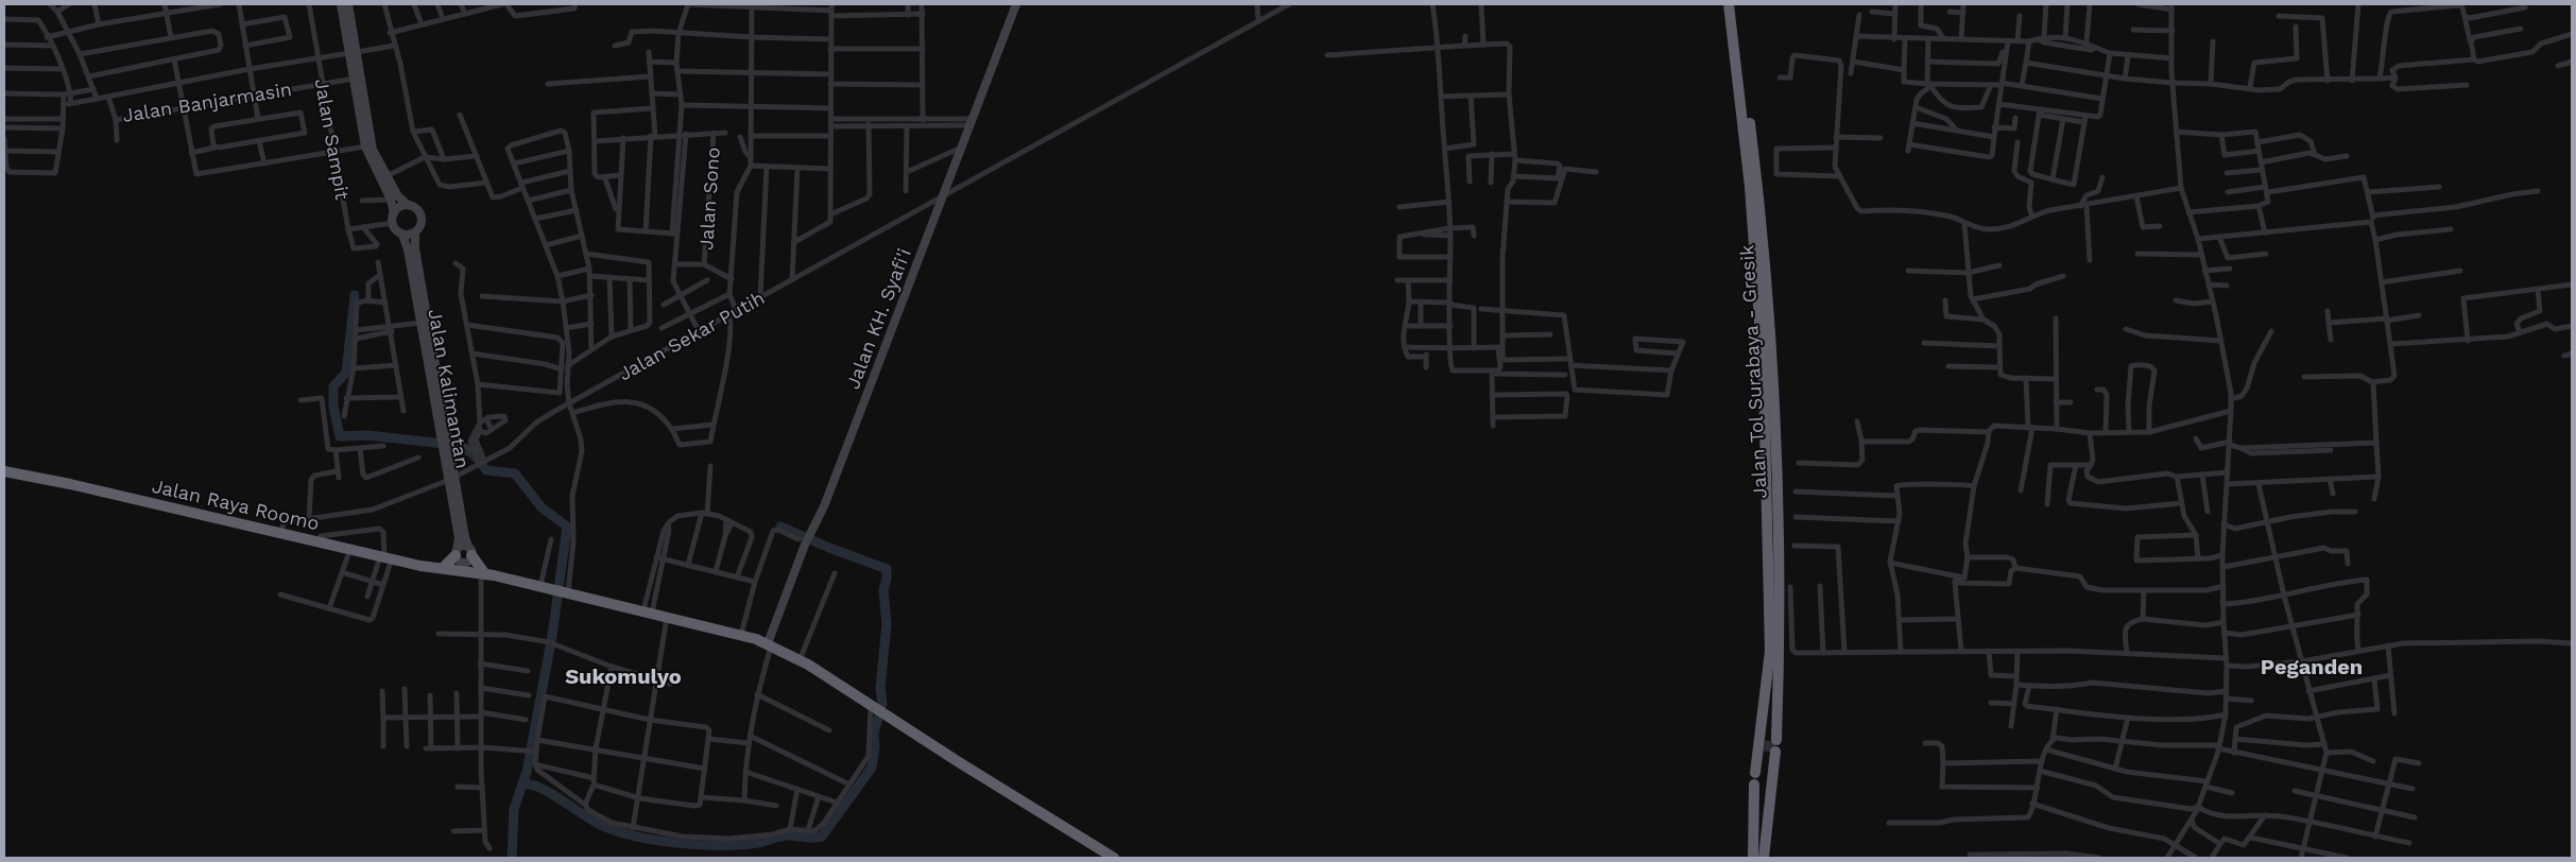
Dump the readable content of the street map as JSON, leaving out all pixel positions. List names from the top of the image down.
{
  "streets": {
    "highway": ["Jalan Tol Surabaya - Gresik", "Jalan Raya Roomo"],
    "main road": ["Jalan KH. Syafi'i", "Jalan Kalimantan"],
    "street": [
      "Jalan Banjarmasin",
      "Jalan Sampit",
      "Jalan Sono",
      "Jalan Sekar Putih"
    ]
  },
  "crossings": [
    ["Jalan Banjarmasin", "Jalan Sampit"],
    ["Jalan KH. Syafi'i", "Jalan Sekar Putih"],
    ["Jalan Sekar Putih", "Jalan Kalimantan"],
    ["Jalan Sekar Putih", "Jalan Raya Roomo"],
    ["Jalan Kalimantan", "Jalan Raya Roomo"]
  ],
  "districts": ["Peganden", "Sukomulyo"]
}
